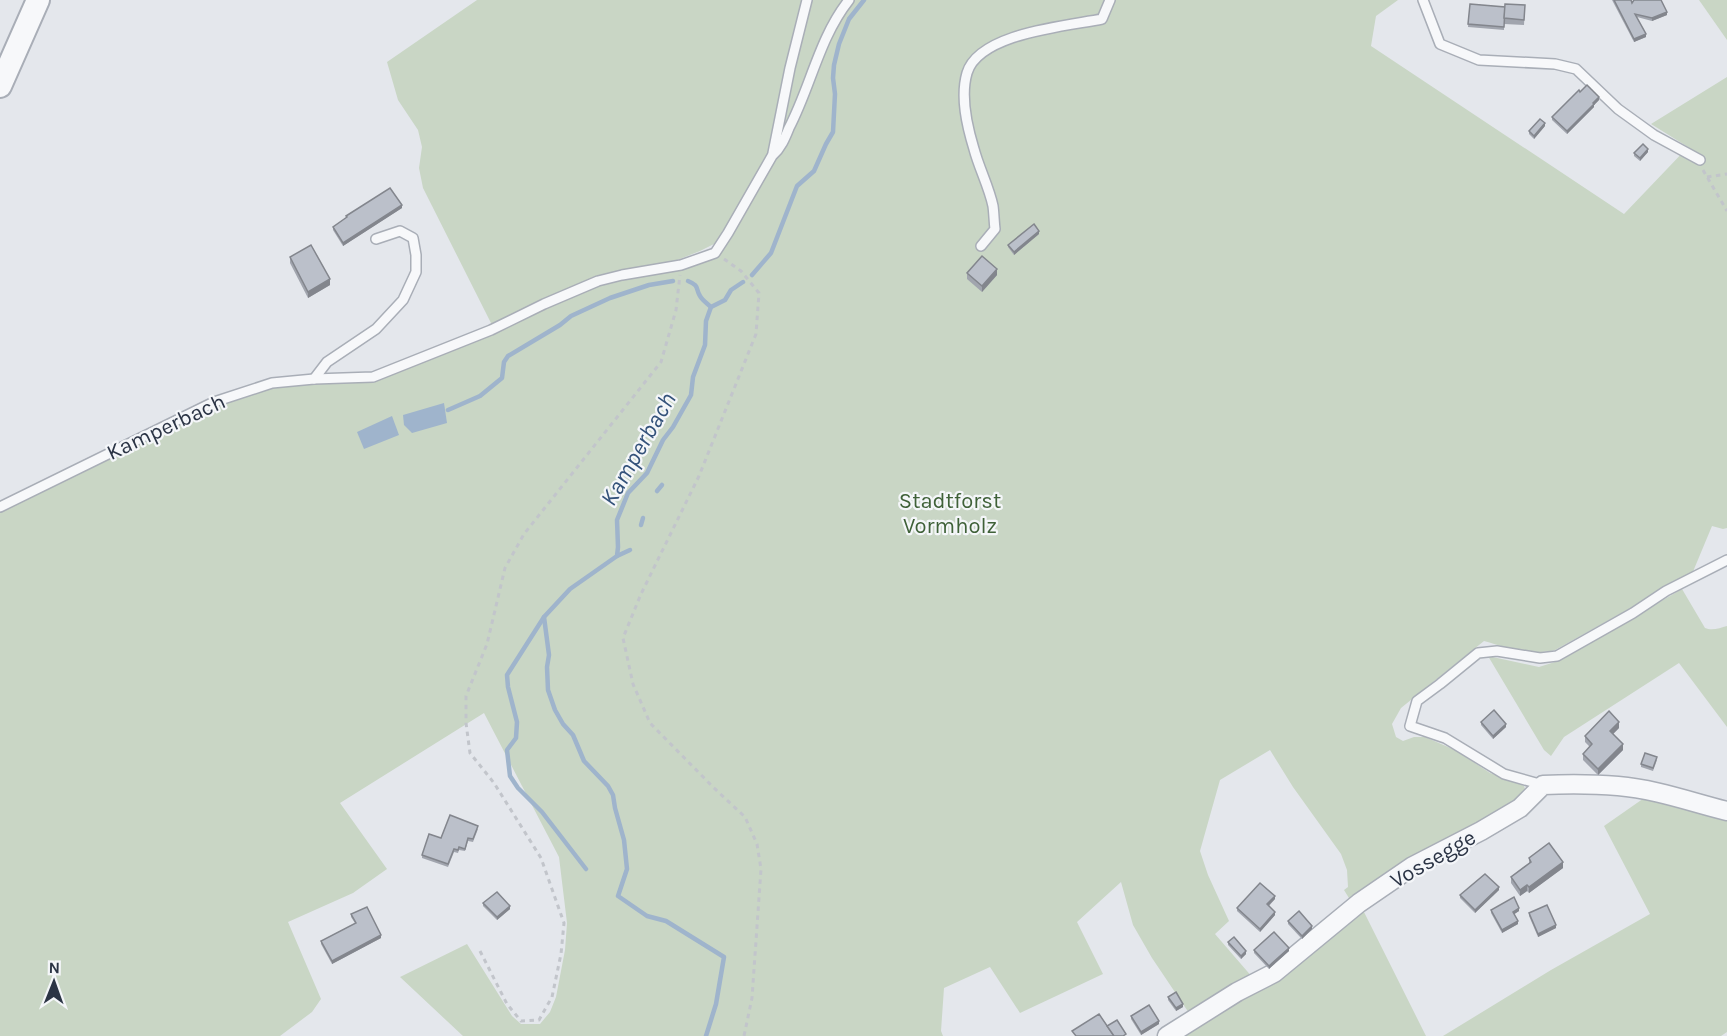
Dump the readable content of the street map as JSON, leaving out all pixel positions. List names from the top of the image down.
{
  "streets": {
    "street": ["Vossegge"],
    "lane": ["Kamperbach"]
  },
  "water": ["Kamperbach"],
  "parks": ["Stadtforst Vormholz"],
  "north": "top"
}
